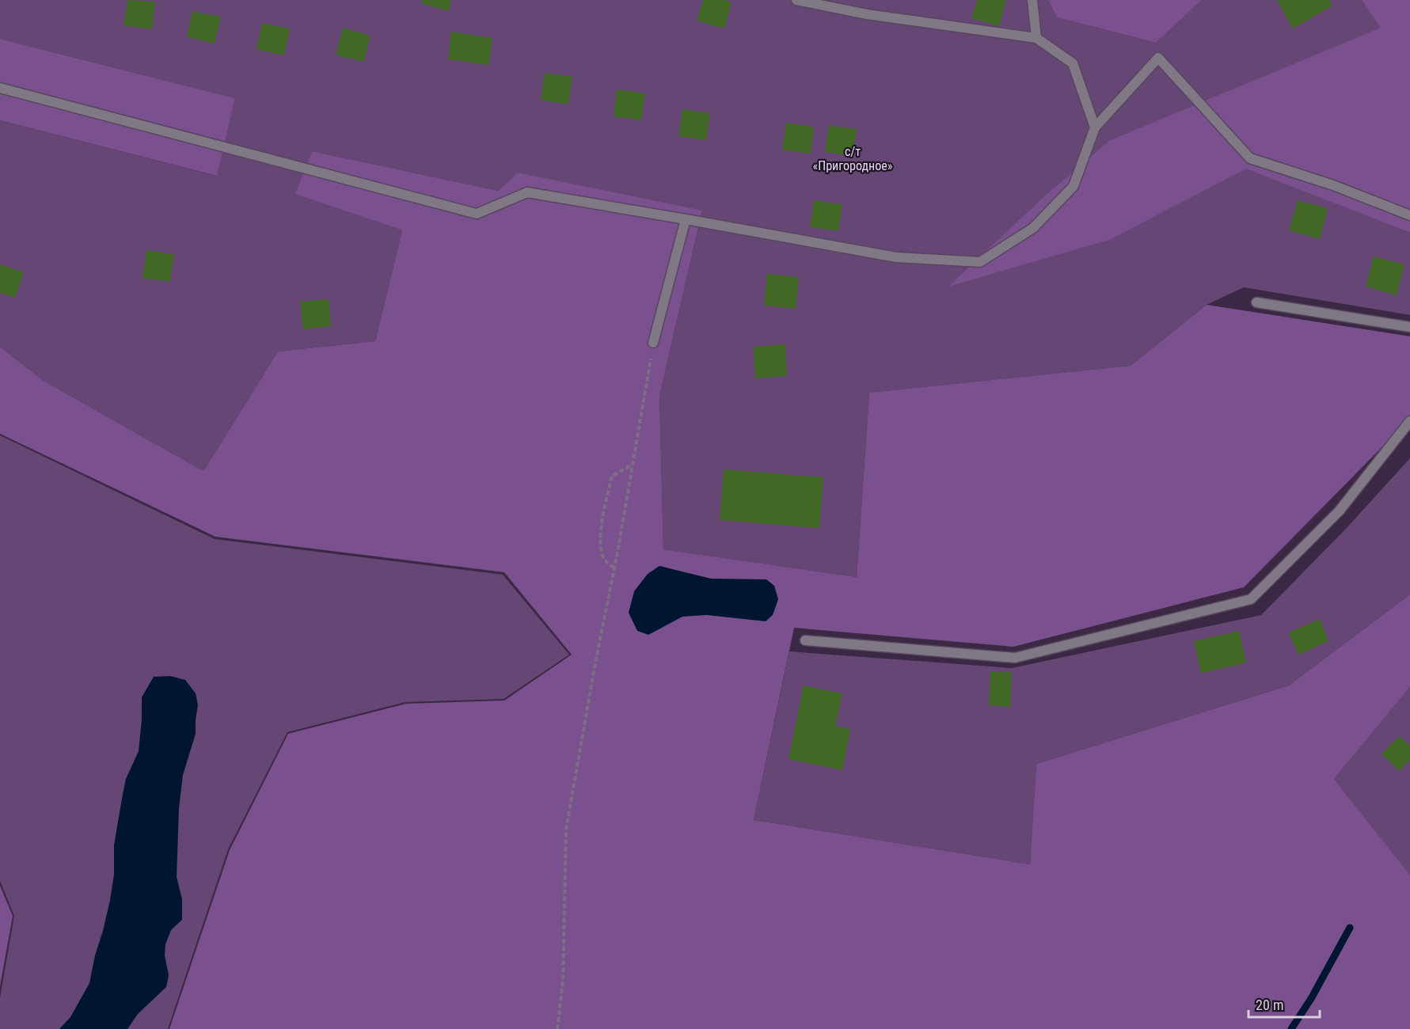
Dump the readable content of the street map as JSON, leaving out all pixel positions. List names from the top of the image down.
{
  "parks": ["с/т «Пригородное»"],
  "scale_bar": "20 m"
}
